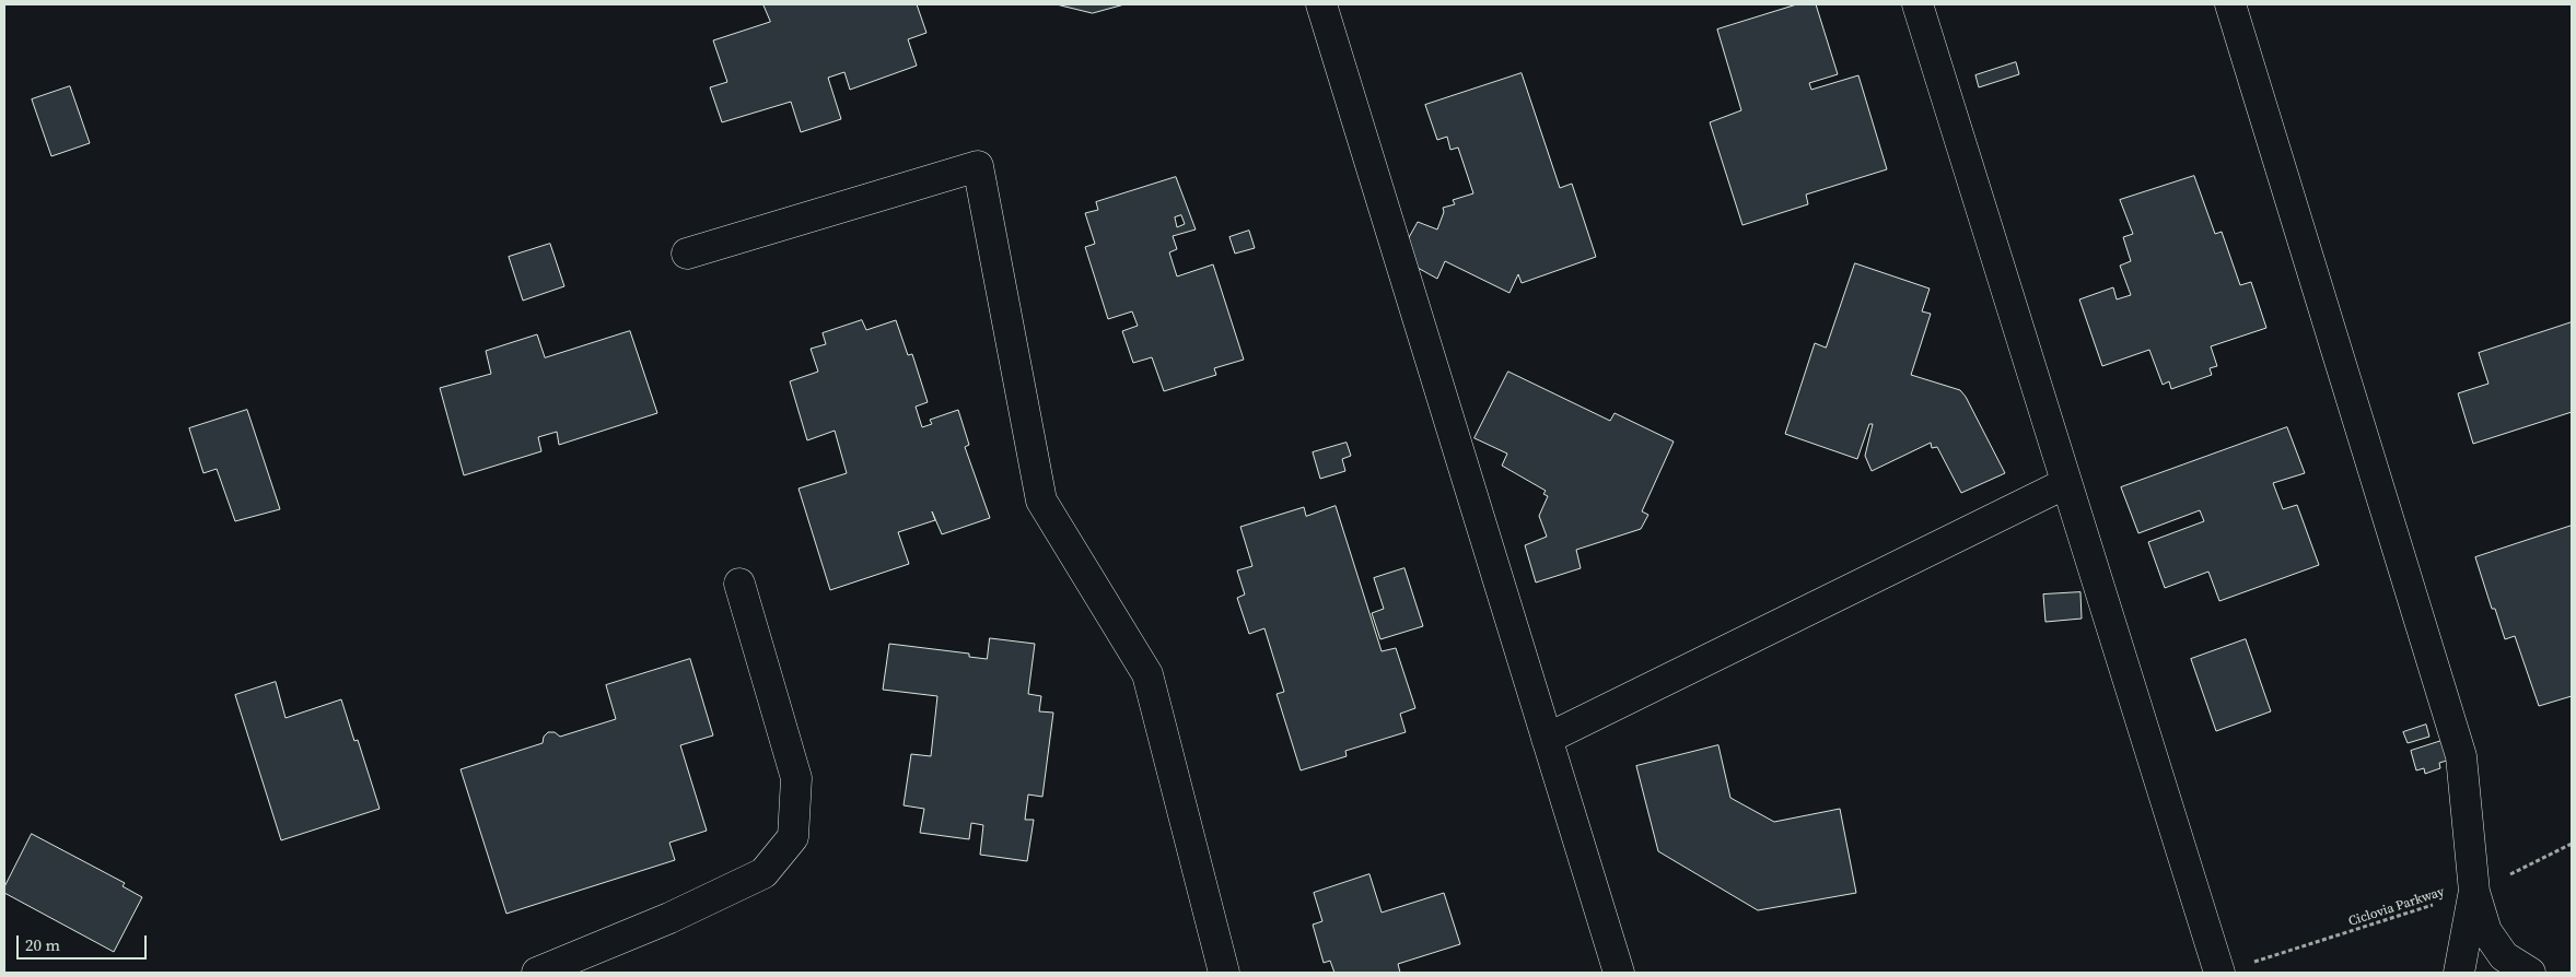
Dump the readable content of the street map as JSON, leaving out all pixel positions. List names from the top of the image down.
{
  "streets": {
    "path": ["Ciclovia Parkway"]
  },
  "scale_bar": "20 m"
}
